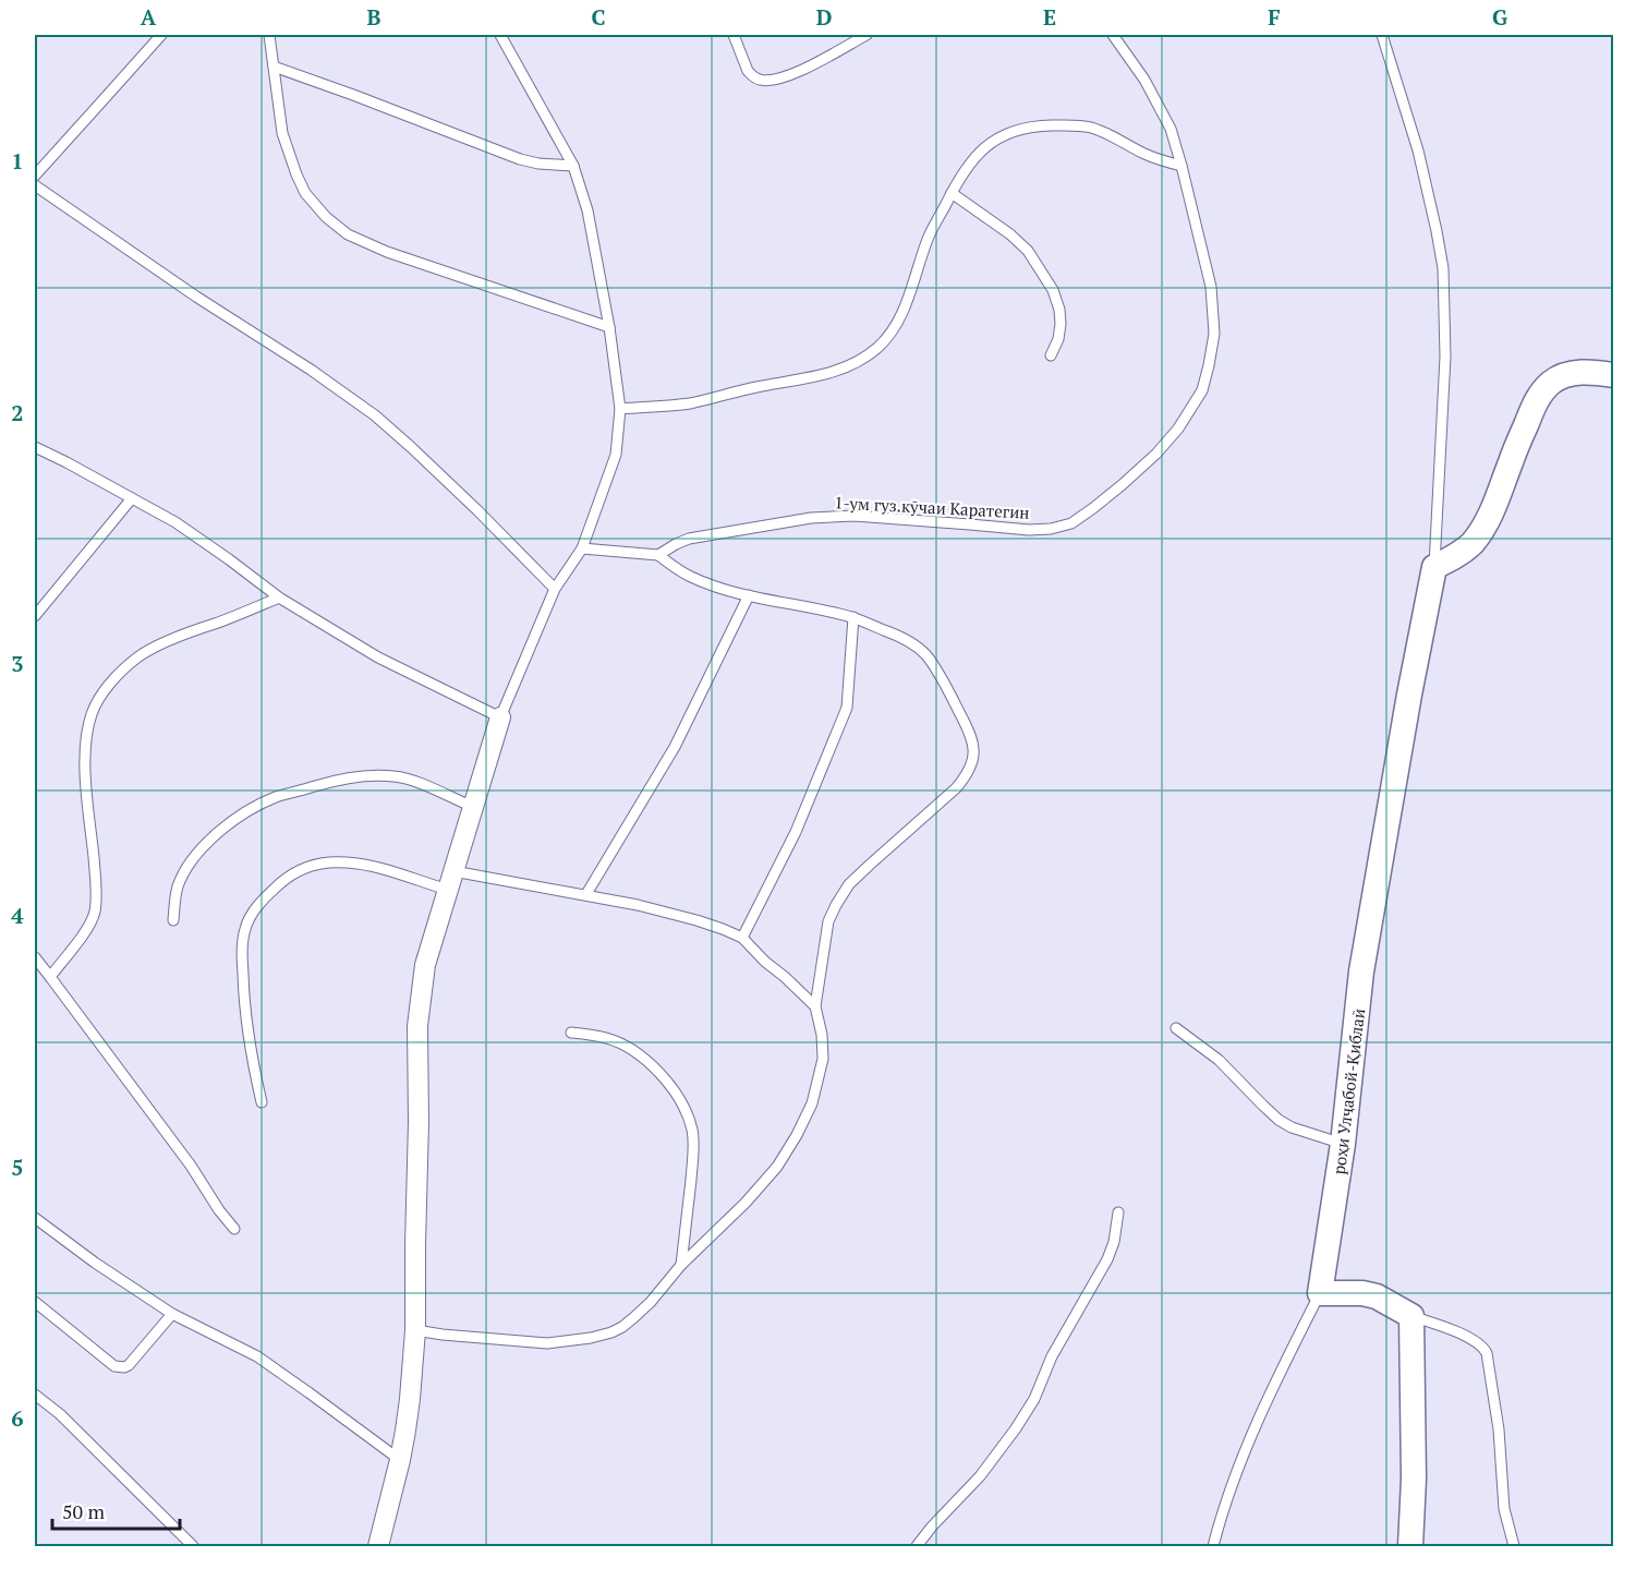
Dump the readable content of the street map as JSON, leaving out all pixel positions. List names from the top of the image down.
{
  "streets": {
    "street": ["роҳи Улҷабой-Қиблаӣ"],
    "lane": ["1-ум гуз.кӯчаи Каратегин"]
  },
  "scale_bar": "50 m",
  "grid": {
    "columns": [
      "A",
      "B",
      "C",
      "D",
      "E",
      "F",
      "G"
    ],
    "rows": [
      "1",
      "2",
      "3",
      "4",
      "5",
      "6"
    ]
  }
}
